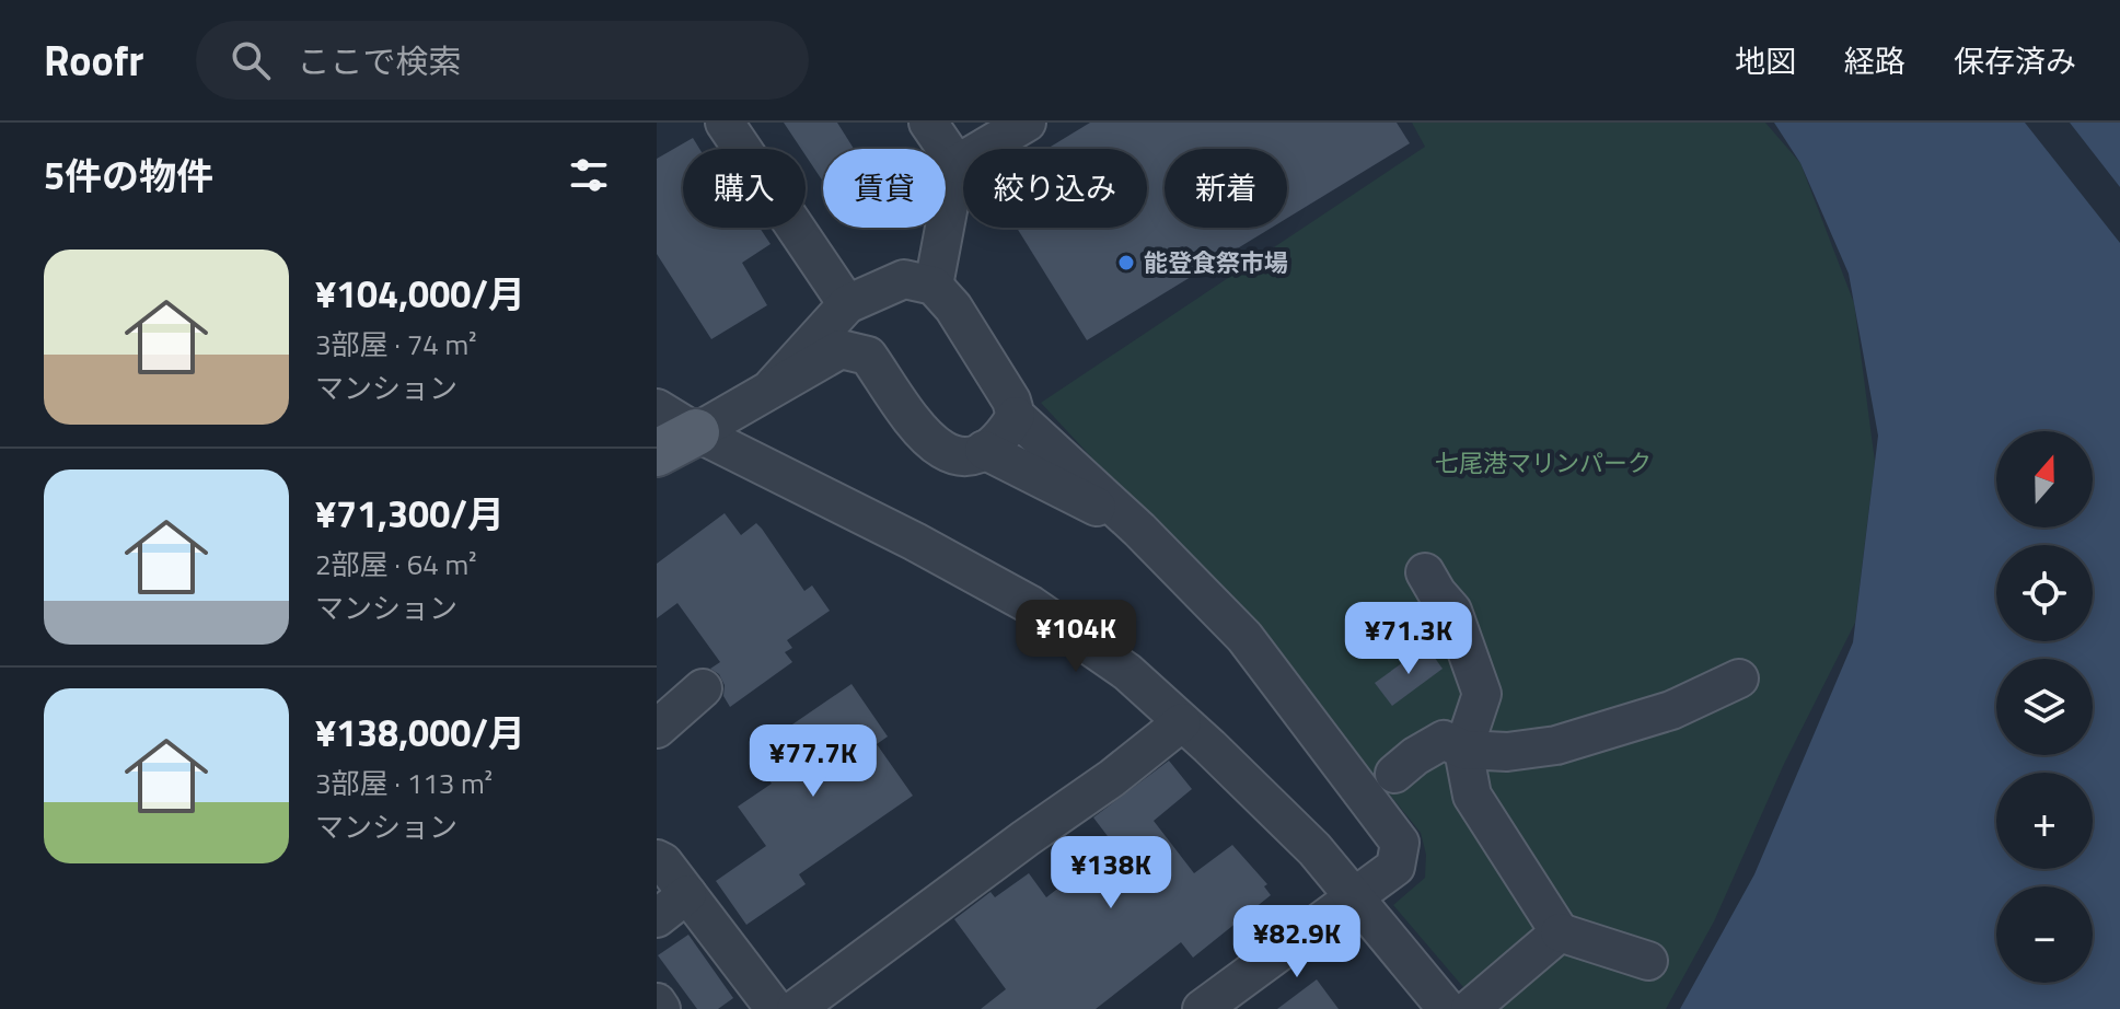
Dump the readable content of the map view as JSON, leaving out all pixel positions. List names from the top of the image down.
{
  "parks": ["七尾港マリンパーク"],
  "places": ["能登食祭市場"],
  "north": "top",
  "page": {
    "header": "Roofr",
    "search": "ここで検索",
    "nav": ["地図", "経路", "保存済み"],
    "heading": "5件の物件",
    "chip": [
      "購入",
      "賃貸",
      "絞り込み",
      "新着"
    ],
    "list": [
      {
        "name": "¥104,000/月",
        "note": "3部屋 · 74 m² · マンション"
      },
      {
        "name": "¥71,300/月",
        "note": "2部屋 · 64 m² · マンション"
      },
      {
        "name": "¥138,000/月",
        "note": "3部屋 · 113 m² · マンション"
      }
    ],
    "map_buttons": ["+", "−"],
    "price": [
      "¥104K",
      "¥71.3K",
      "¥77.7K",
      "¥138K",
      "¥82.9K"
    ]
  }
}
